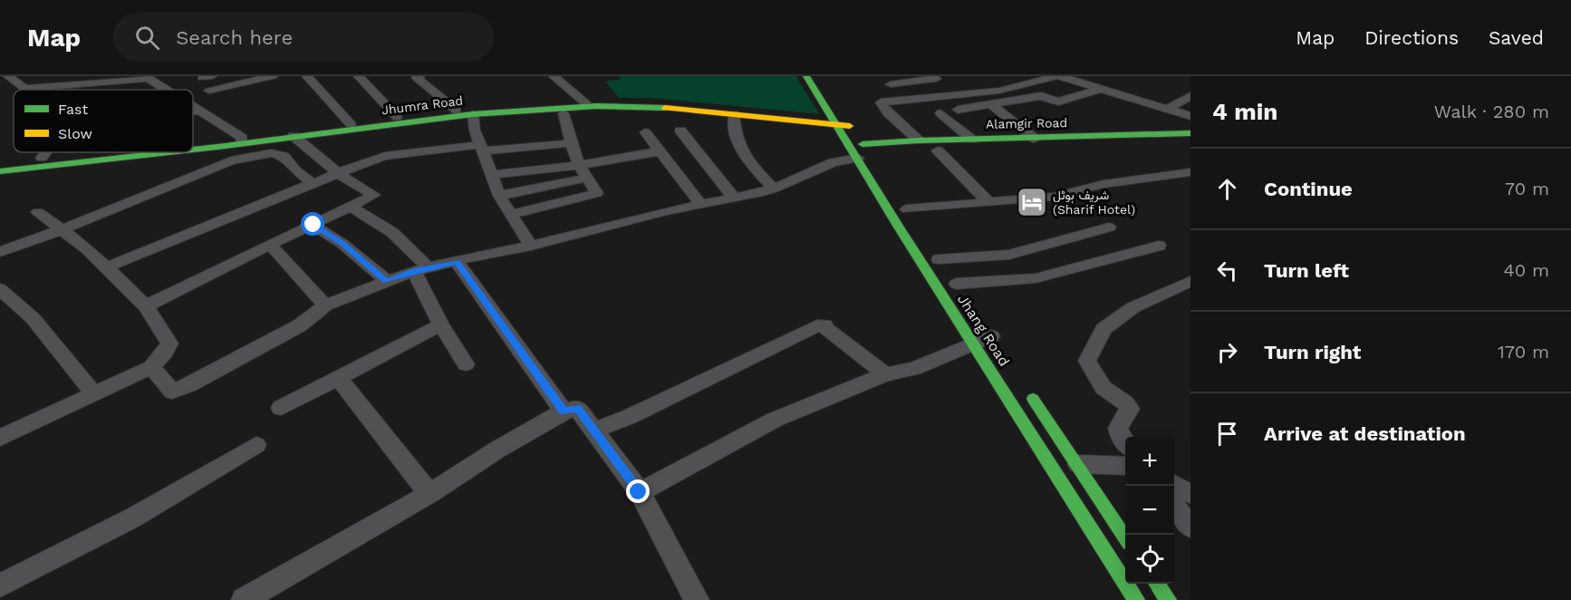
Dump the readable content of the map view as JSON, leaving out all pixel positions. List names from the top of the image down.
{
  "streets": {
    "main road": ["Jhumra Road", "Alamgir Road", "Jhang Road"]
  },
  "crossings": [
    ["Jhumra Road", "Jhang Road"],
    ["Alamgir Road", "Jhang Road"]
  ],
  "places": {
    "hotel": ["شریف ہوٹل (Sharif Hotel)"]
  },
  "legend": ["Fast", "Slow"],
  "page": {
    "header": "Map",
    "search": "Search here",
    "nav": ["Map", "Directions", "Saved"],
    "heading": ["4 min", "Walk · 280 m"],
    "list": [
      ["Continue", "70 m"],
      ["Turn left", "40 m"],
      ["Turn right", "170 m"],
      "Arrive at destination"
    ],
    "map_buttons": ["+", "−"]
  }
}
